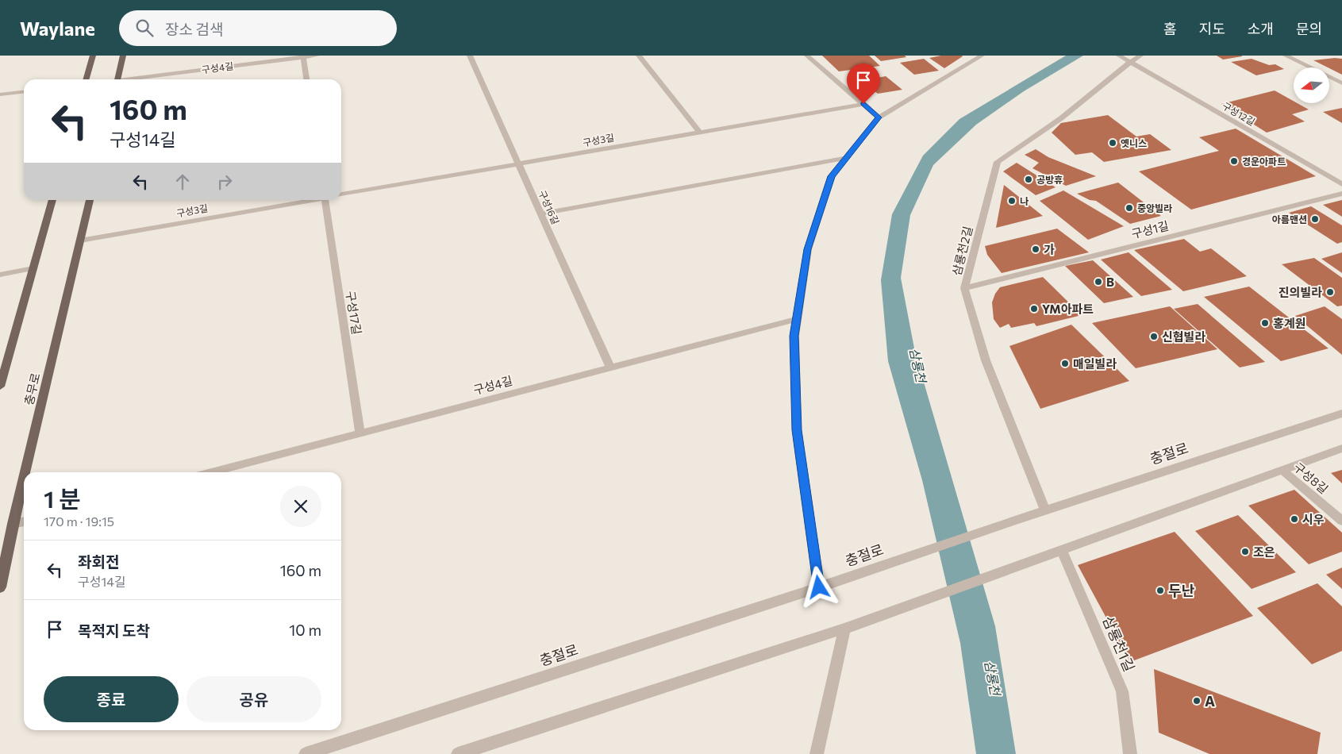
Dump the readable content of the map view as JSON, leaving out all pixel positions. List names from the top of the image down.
{
  "streets": {
    "main road": ["충무로"],
    "street": [
      "구성4길",
      "구성12길",
      "구성3길",
      "구성16길",
      "구성1길",
      "삼룡천2길",
      "구성17길",
      "충절로",
      "구성8길",
      "삼룡천1길"
    ]
  },
  "crossings": [
    ["구성4길", "구성16길"],
    ["구성4길", "구성17길"],
    ["구성12길", "삼룡천2길"],
    ["구성3길", "구성16길"],
    ["구성3길", "충무로"],
    ["구성1길", "삼룡천2길"],
    ["삼룡천2길", "충절로"]
  ],
  "water": ["삼룡천"],
  "places": [
    "옛니스",
    "경운아파트",
    "공방휴",
    "나",
    "중앙빌라",
    "아름맨션",
    "가",
    "B",
    "진의빌라",
    "YM아파트",
    "홍계원",
    "신협빌라",
    "매일빌라",
    "시우",
    "조은",
    "두난",
    "A"
  ],
  "north": "left",
  "page": {
    "header": "Waylane",
    "search": "장소 검색",
    "nav": [
      "홈",
      "지도",
      "소개",
      "문의"
    ],
    "turn": ["160 m", "구성14길"],
    "heading": ["1 분", "170 m · 19:15"],
    "list": [
      {
        "name": "좌회전",
        "note": "구성14길",
        "value": "160 m"
      },
      {
        "name": "목적지 도착",
        "value": "10 m"
      }
    ],
    "buttons": ["종료", "공유"]
  }
}
